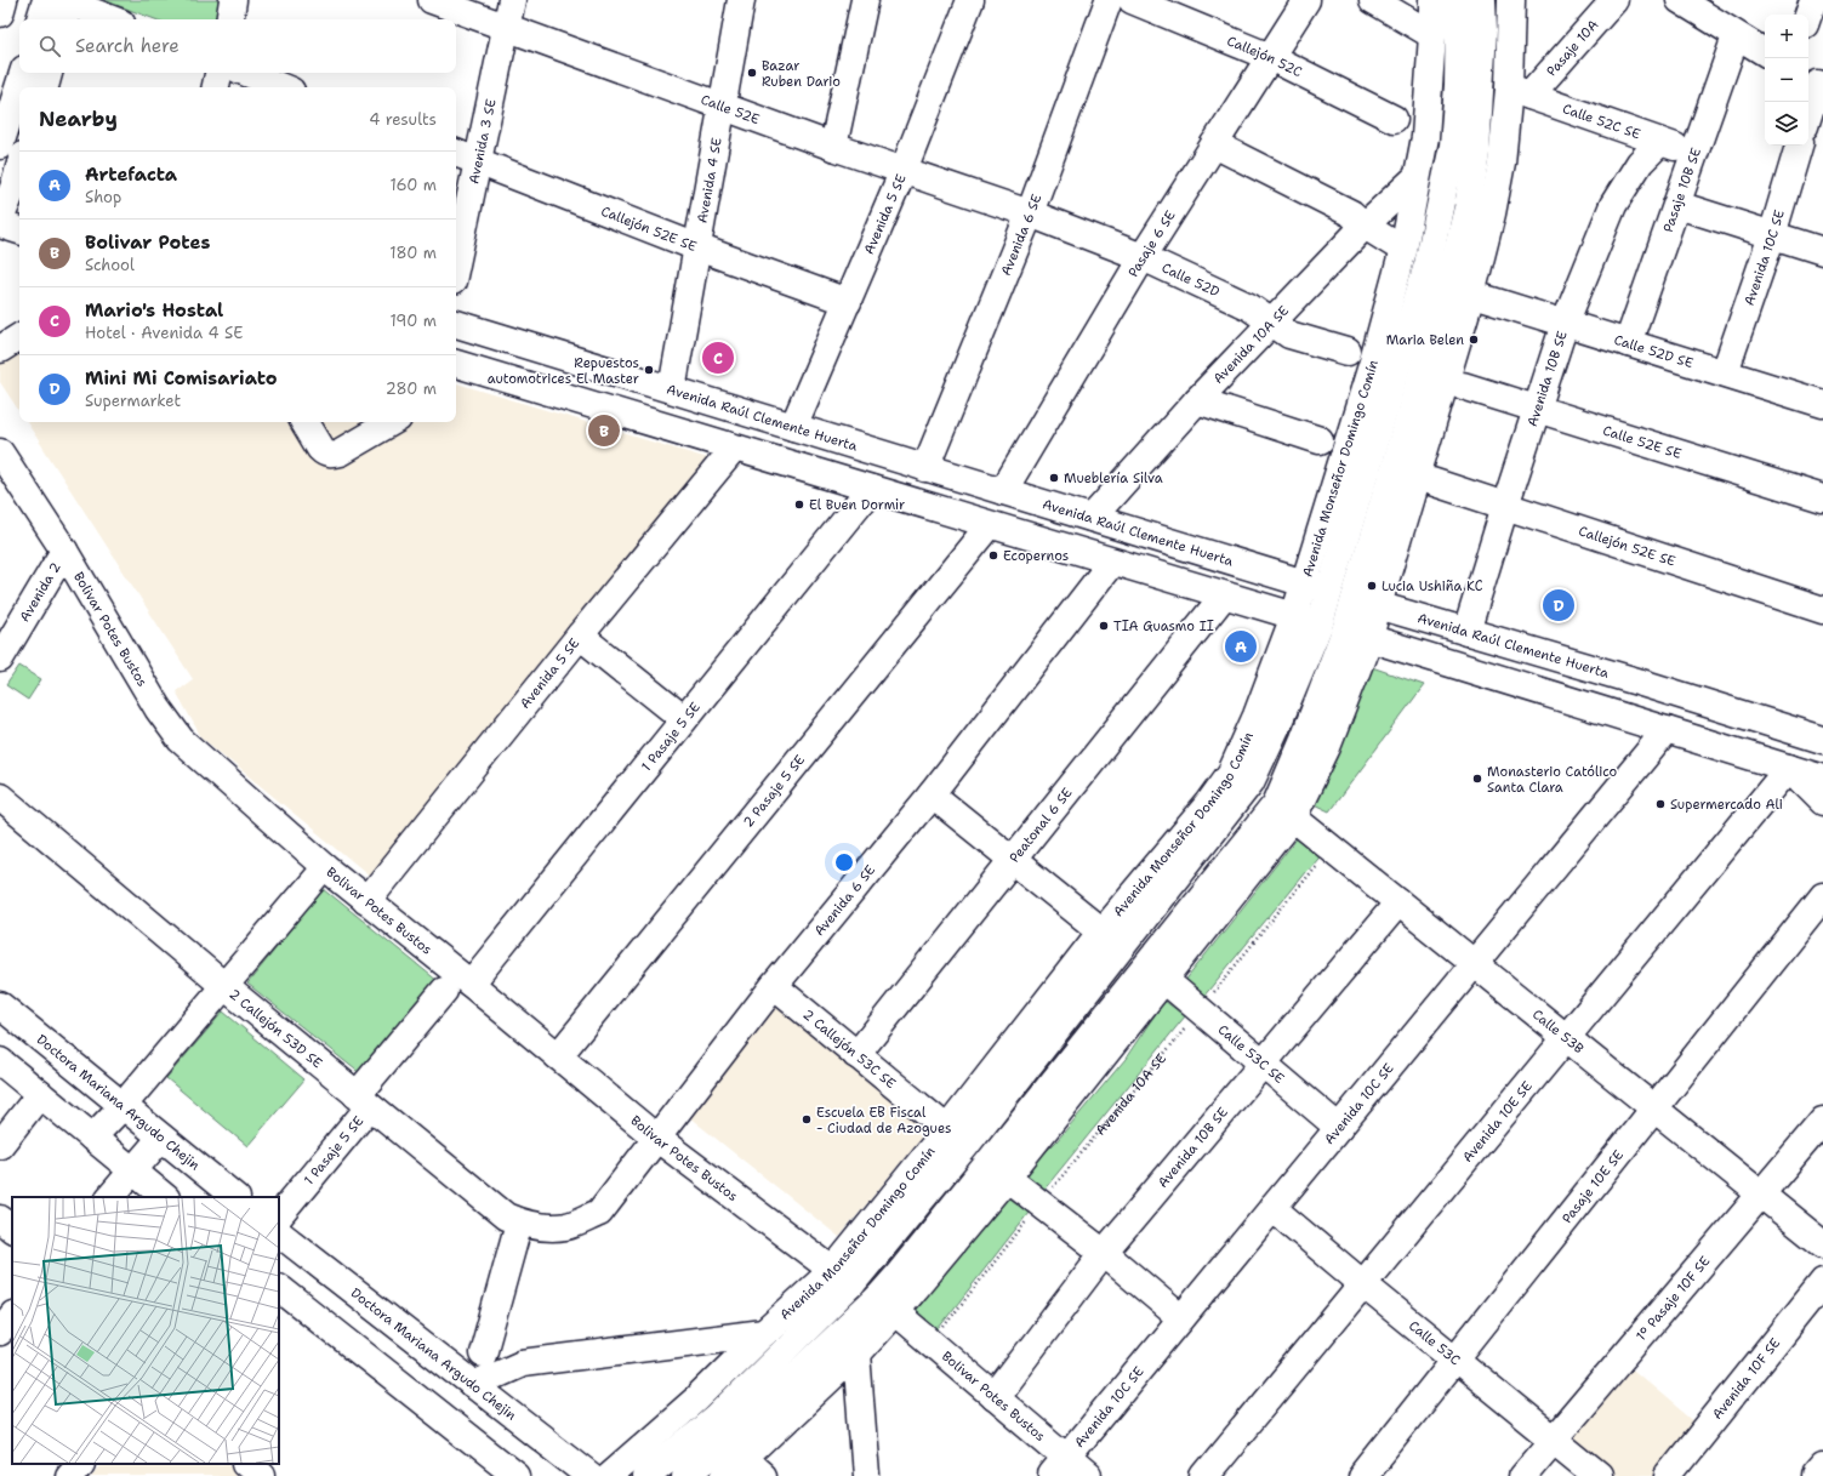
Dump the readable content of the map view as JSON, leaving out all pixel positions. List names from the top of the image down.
{
  "streets": {
    "street": [
      "Pasaje 10A",
      "Callejón 52C",
      "Calle 52E",
      "Calle 52C SE",
      "Avenida 3 SE",
      "Avenida 4 SE",
      "Pasaje 10B SE",
      "Avenida 5 SE",
      "Callejón 52E SE",
      "Avenida 6 SE",
      "Pasaje 6 SE",
      "Avenida 10C SE",
      "Calle 52D",
      "Avenida 10A SE",
      "Calle 52D SE",
      "Avenida 10B SE",
      "Avenida Raúl Clemente Huerta",
      "Calle 52E SE",
      "Avenida Monseñor Domingo Comín",
      "Avenida 2",
      "Bolivar Potes Bustos",
      "1 Pasaje 5 SE",
      "2 Pasaje 5 SE",
      "Peatonal 6 SE",
      "2 Callejón 53D SE",
      "Calle 53B",
      "2 Callejón 53C SE",
      "Calle 53C SE",
      "Doctora Mariana Argudo Chejin",
      "Avenida 10E SE",
      "Pasaje 10E SE",
      "1° Pasaje 10F SE",
      "Calle 53C",
      "Avenida 10F SE"
    ]
  },
  "crossings": [
    ["Pasaje 10A", "Calle 52C SE"],
    ["Callejón 52C", "Pasaje 6 SE"],
    ["Calle 52E", "Avenida 3 SE"],
    ["Calle 52E", "Avenida 4 SE"],
    ["Calle 52E", "Avenida 5 SE"],
    ["Calle 52E", "Avenida 6 SE"],
    ["Calle 52E", "Calle 52D"],
    ["Calle 52C SE", "Pasaje 10B SE"],
    ["Calle 52C SE", "Avenida 10B SE"],
    ["Avenida 3 SE", "Callejón 52E SE"],
    ["Avenida 4 SE", "Callejón 52E SE"],
    ["Avenida 4 SE", "Avenida Raúl Clemente Huerta"],
    ["Pasaje 10B SE", "Calle 52D SE"],
    ["Avenida 5 SE", "Callejón 52E SE"],
    ["Avenida 5 SE", "Avenida Raúl Clemente Huerta"],
    ["Avenida 5 SE", "Bolivar Potes Bustos"],
    ["Callejón 52E SE", "Avenida 10B SE"],
    ["Avenida 6 SE", "Calle 52D"],
    ["Avenida 6 SE", "Avenida Raúl Clemente Huerta"],
    ["Avenida 6 SE", "Bolivar Potes Bustos"],
    ["Avenida 6 SE", "2 Callejón 53D SE"],
    ["Avenida 6 SE", "2 Callejón 53C SE"],
    ["Pasaje 6 SE", "Calle 52D"],
    ["Pasaje 6 SE", "Avenida Raúl Clemente Huerta"],
    ["Avenida 10C SE", "Calle 52D SE"],
    ["Avenida 10C SE", "Avenida Raúl Clemente Huerta"],
    ["Avenida 10C SE", "Bolivar Potes Bustos"],
    ["Avenida 10C SE", "Calle 53B"],
    ["Avenida 10C SE", "Calle 53C SE"],
    ["Avenida 10C SE", "Calle 53C"],
    ["Calle 52D", "Avenida 10A SE"],
    ["Avenida 10A SE", "Avenida Raúl Clemente Huerta"],
    ["Avenida 10A SE", "Avenida Monseñor Domingo Comín"],
    ["Avenida 10A SE", "Bolivar Potes Bustos"],
    ["Avenida 10A SE", "Calle 53B"],
    ["Avenida 10A SE", "Calle 53C SE"],
    ["Calle 52D SE", "Avenida 10B SE"],
    ["Avenida 10B SE", "Avenida Raúl Clemente Huerta"],
    ["Avenida 10B SE", "Calle 52E SE"],
    ["Avenida 10B SE", "Bolivar Potes Bustos"],
    ["Avenida 10B SE", "Calle 53B"],
    ["Avenida 10B SE", "Calle 53C SE"],
    ["Avenida Raúl Clemente Huerta", "Avenida Monseñor Domingo Comín"],
    ["Avenida Raúl Clemente Huerta", "1 Pasaje 5 SE"],
    ["Avenida Raúl Clemente Huerta", "2 Pasaje 5 SE"],
    ["Avenida Raúl Clemente Huerta", "Peatonal 6 SE"],
    ["Avenida Raúl Clemente Huerta", "Avenida 10E SE"],
    ["Avenida Monseñor Domingo Comín", "Bolivar Potes Bustos"],
    ["Avenida Monseñor Domingo Comín", "2 Callejón 53C SE"],
    ["Avenida 2", "Bolivar Potes Bustos"],
    ["Bolivar Potes Bustos", "1 Pasaje 5 SE"],
    ["Bolivar Potes Bustos", "2 Pasaje 5 SE"],
    ["1 Pasaje 5 SE", "2 Callejón 53D SE"],
    ["Peatonal 6 SE", "2 Callejón 53C SE"],
    ["Calle 53B", "Avenida 10E SE"],
    ["Calle 53B", "Pasaje 10E SE"],
    ["Calle 53B", "1° Pasaje 10F SE"],
    ["Avenida 10E SE", "Calle 53C"],
    ["Pasaje 10E SE", "Calle 53C"],
    ["1° Pasaje 10F SE", "Calle 53C"]
  ],
  "places": [
    "Bazar Ruben Dario",
    "Maria Belen",
    "Repuestos automotrices El Master",
    "Mueblería Silva",
    "El Buen Dormir",
    "Ecopernos",
    "Lucia Ushiña KC",
    "TIA Guasmo II",
    "Monasterio Católico Santa Clara",
    "Supermercado Ali",
    "Escuela EB Fiscal - Ciudad de Azogues"
  ],
  "page": {
    "map_buttons": ["+", "−"],
    "search": "Search here",
    "heading": ["Nearby", "4 results"],
    "list": [
      {
        "mark": "A",
        "name": "Artefacta",
        "note": "Shop",
        "value": "160 m"
      },
      {
        "mark": "B",
        "name": "Bolivar Potes",
        "note": "School",
        "value": "180 m"
      },
      {
        "mark": "C",
        "name": "Mario's Hostal",
        "note": "Hotel · Avenida 4 SE",
        "value": "190 m"
      },
      {
        "mark": "D",
        "name": "Mini Mi Comisariato",
        "note": "Supermarket",
        "value": "280 m"
      }
    ],
    "pins": [
      "C",
      "B",
      "D",
      "A"
    ]
  }
}
